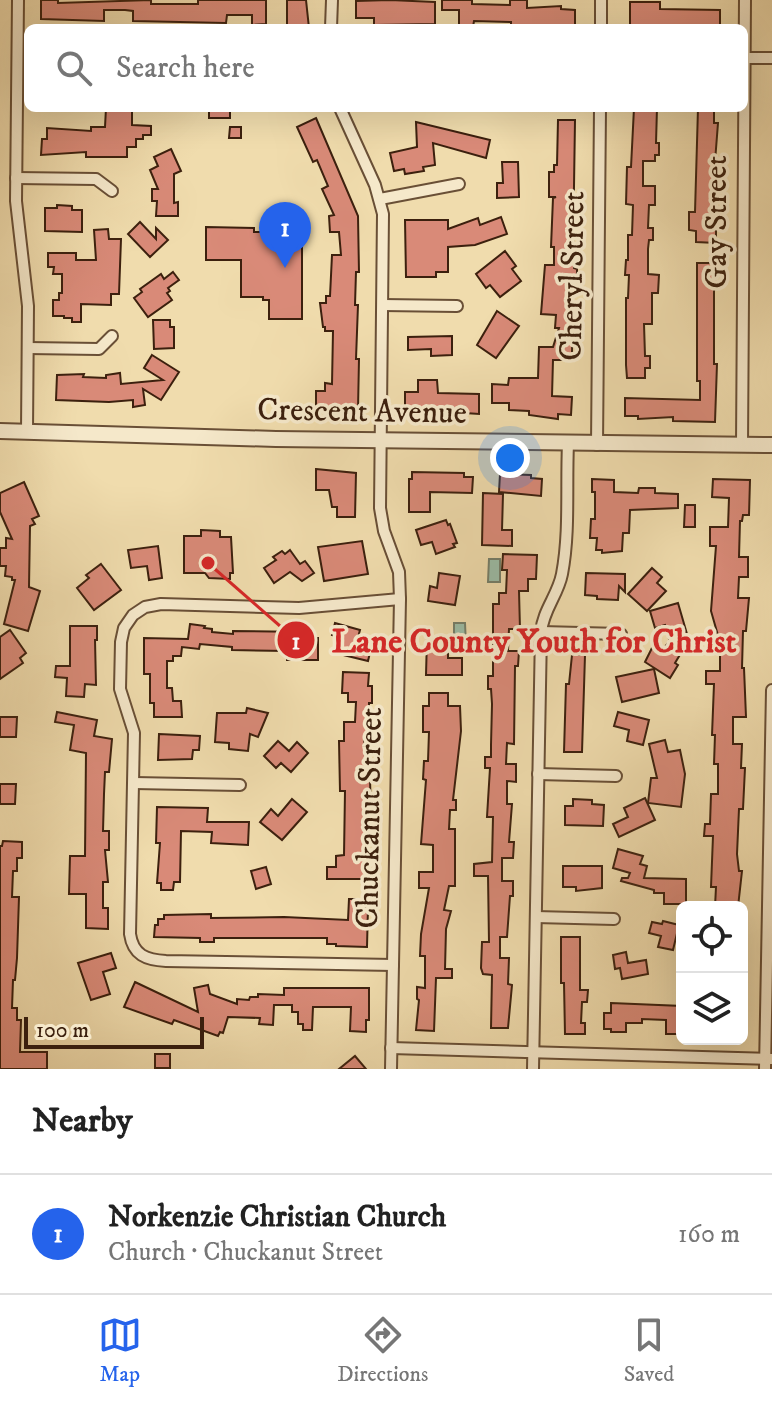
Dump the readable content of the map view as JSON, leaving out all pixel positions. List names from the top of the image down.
{
  "streets": {
    "street": [
      "Gay Street",
      "Cheryl Street",
      "Crescent Avenue",
      "Chuckanut Street"
    ]
  },
  "crossings": [
    ["Gay Street", "Crescent Avenue"],
    ["Cheryl Street", "Crescent Avenue"],
    ["Crescent Avenue", "Chuckanut Street"]
  ],
  "places": ["Lane County Youth for Christ"],
  "scale_bar": "100 m",
  "page": {
    "search": "Search here",
    "pins": "1",
    "scale": "100 m",
    "heading": "Nearby",
    "list": [
      {
        "mark": "1",
        "name": "Norkenzie Christian Church",
        "note": "Church · Chuckanut Street",
        "value": "160 m"
      }
    ],
    "nav": ["Map", "Directions", "Saved"]
  }
}
